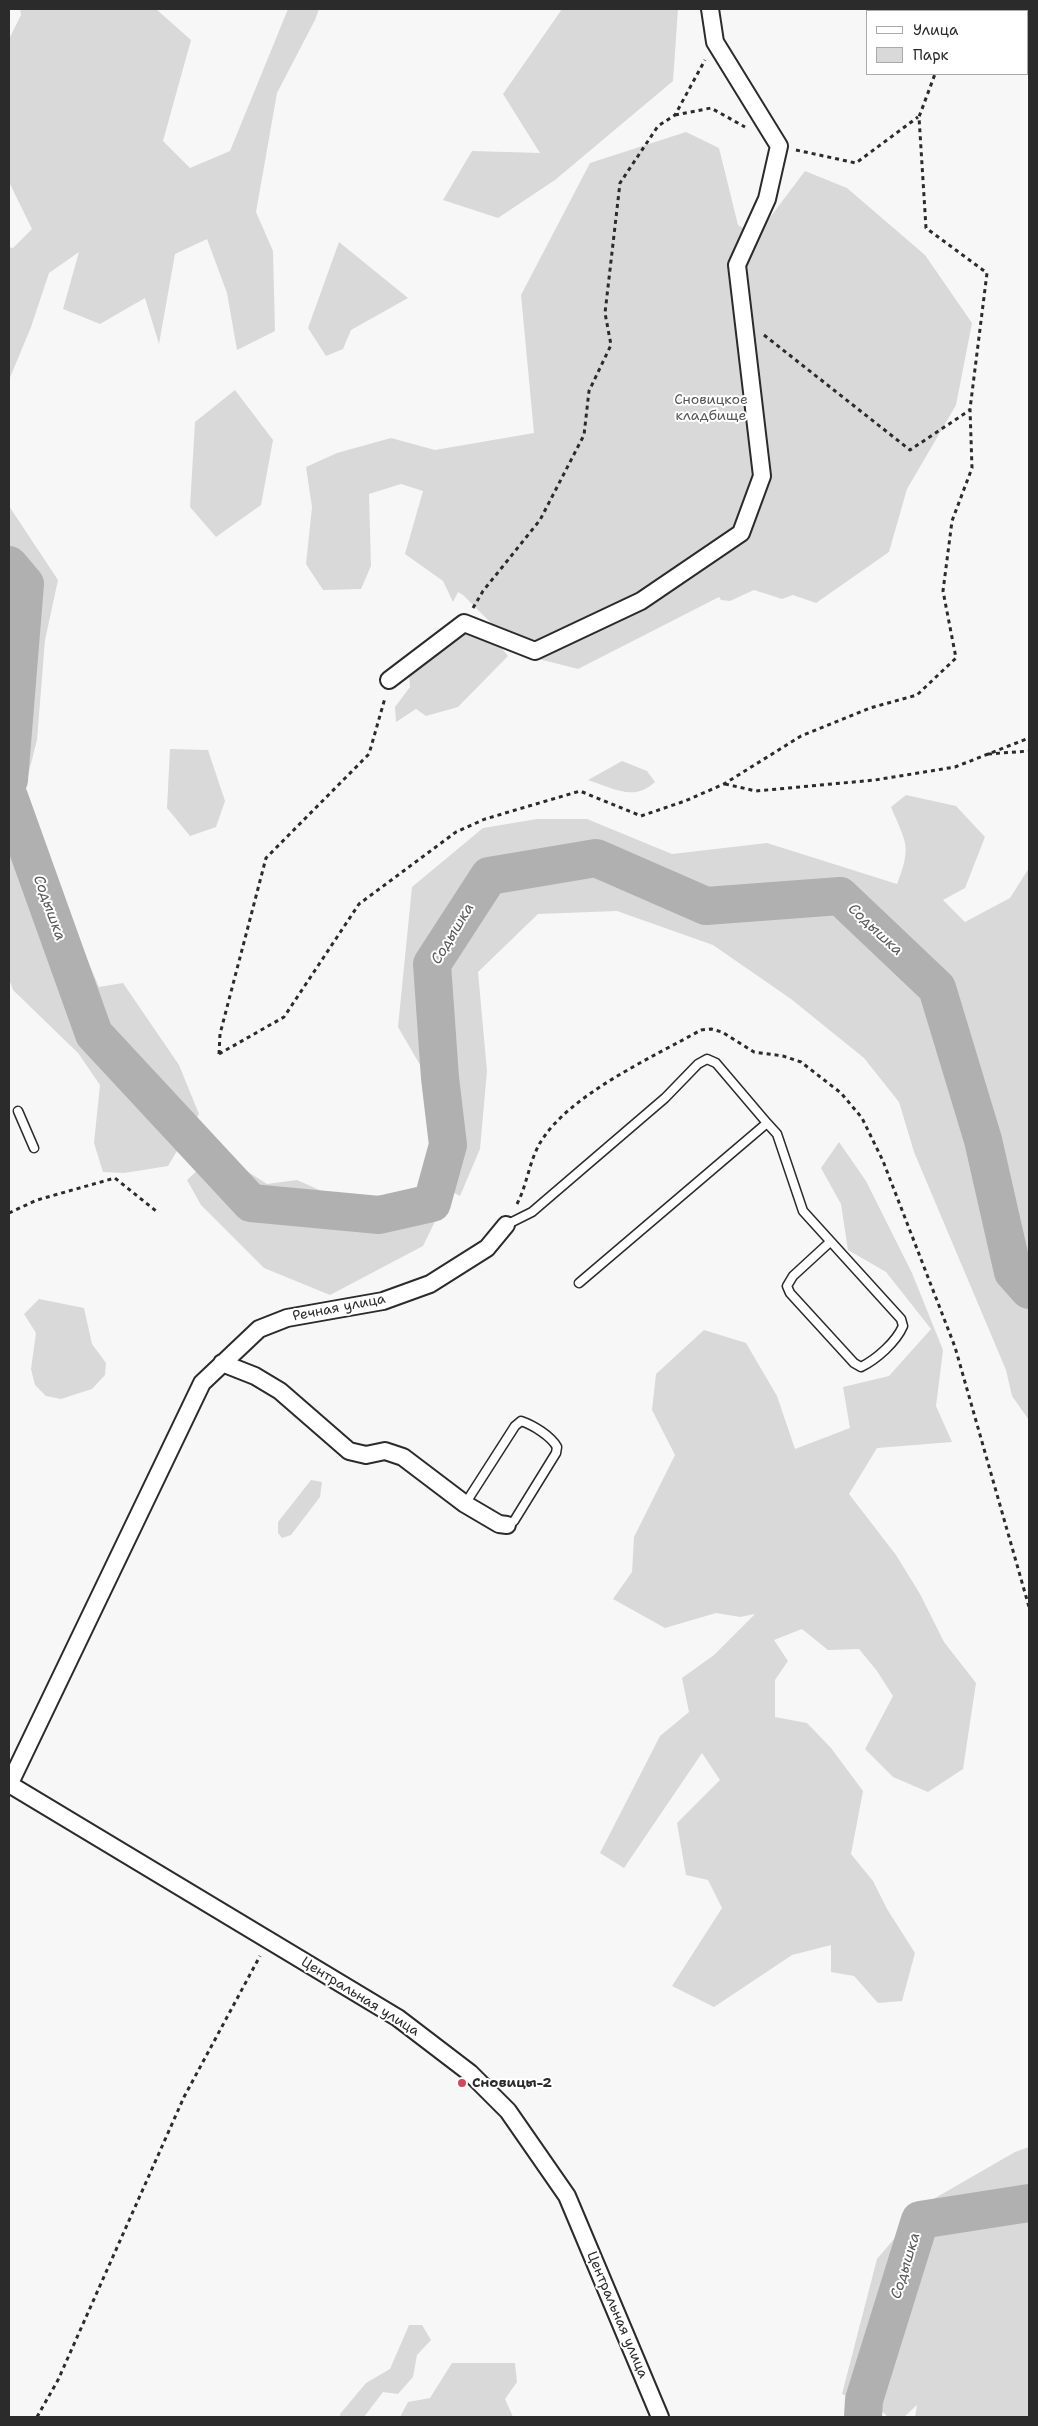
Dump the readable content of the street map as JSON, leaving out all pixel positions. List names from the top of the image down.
{
  "streets": {
    "street": ["Речная улица", "Центральная улица"]
  },
  "crossings": [
    ["Речная улица", "Центральная улица"]
  ],
  "water": ["Содышка"],
  "parks": ["Сновицкое кладбище"],
  "places": ["Сновицы-2"],
  "legend": ["Улица", "Парк"]
}
